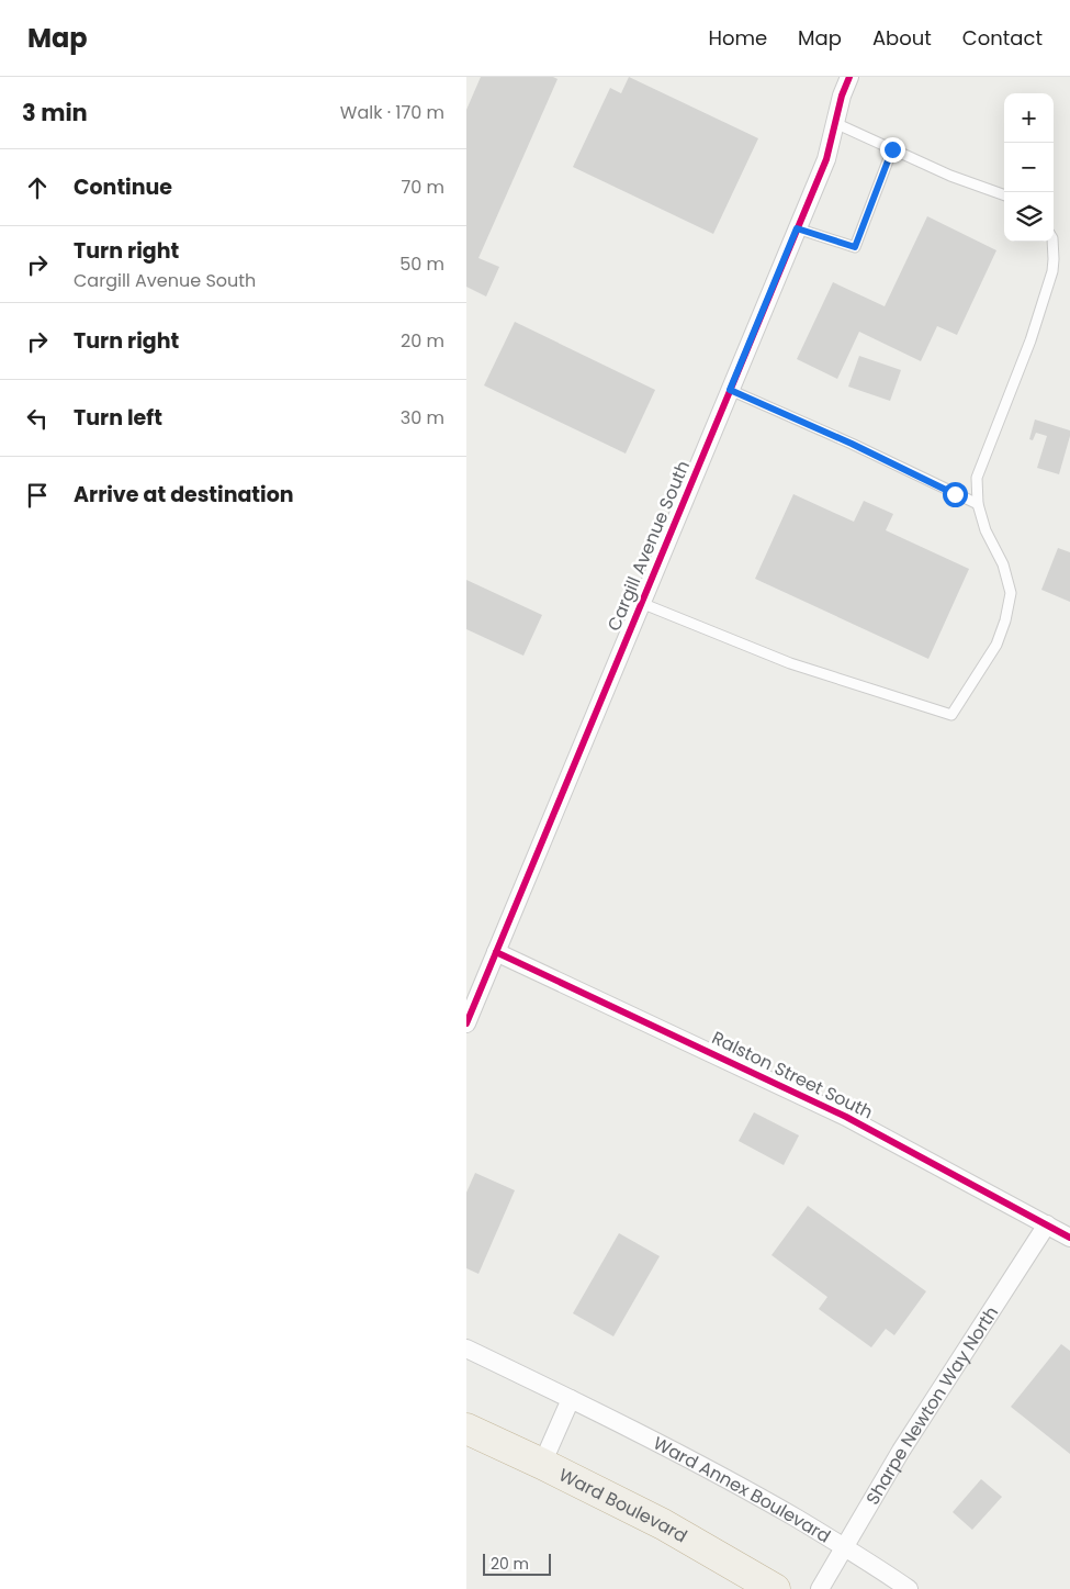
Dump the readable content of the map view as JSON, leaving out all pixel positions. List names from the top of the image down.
{
  "streets": {
    "highway": ["Ward Boulevard"],
    "street": [
      "Cargill Avenue South",
      "Ralston Street South",
      "Sharpe Newton Way North",
      "Ward Annex Boulevard"
    ]
  },
  "crossings": [
    ["Cargill Avenue South", "Ralston Street South"],
    ["Ralston Street South", "Sharpe Newton Way North"],
    ["Sharpe Newton Way North", "Ward Annex Boulevard"]
  ],
  "scale_bar": "20 m",
  "page": {
    "header": "Map",
    "nav": [
      "Home",
      "Map",
      "About",
      "Contact"
    ],
    "heading": ["3 min", "Walk · 170 m"],
    "map_buttons": ["+", "−"],
    "list": [
      ["Continue", "70 m"],
      ["Turn right", "Cargill Avenue South", "50 m"],
      ["Turn right", "20 m"],
      ["Turn left", "30 m"],
      "Arrive at destination"
    ],
    "scale": "20 m"
  }
}
